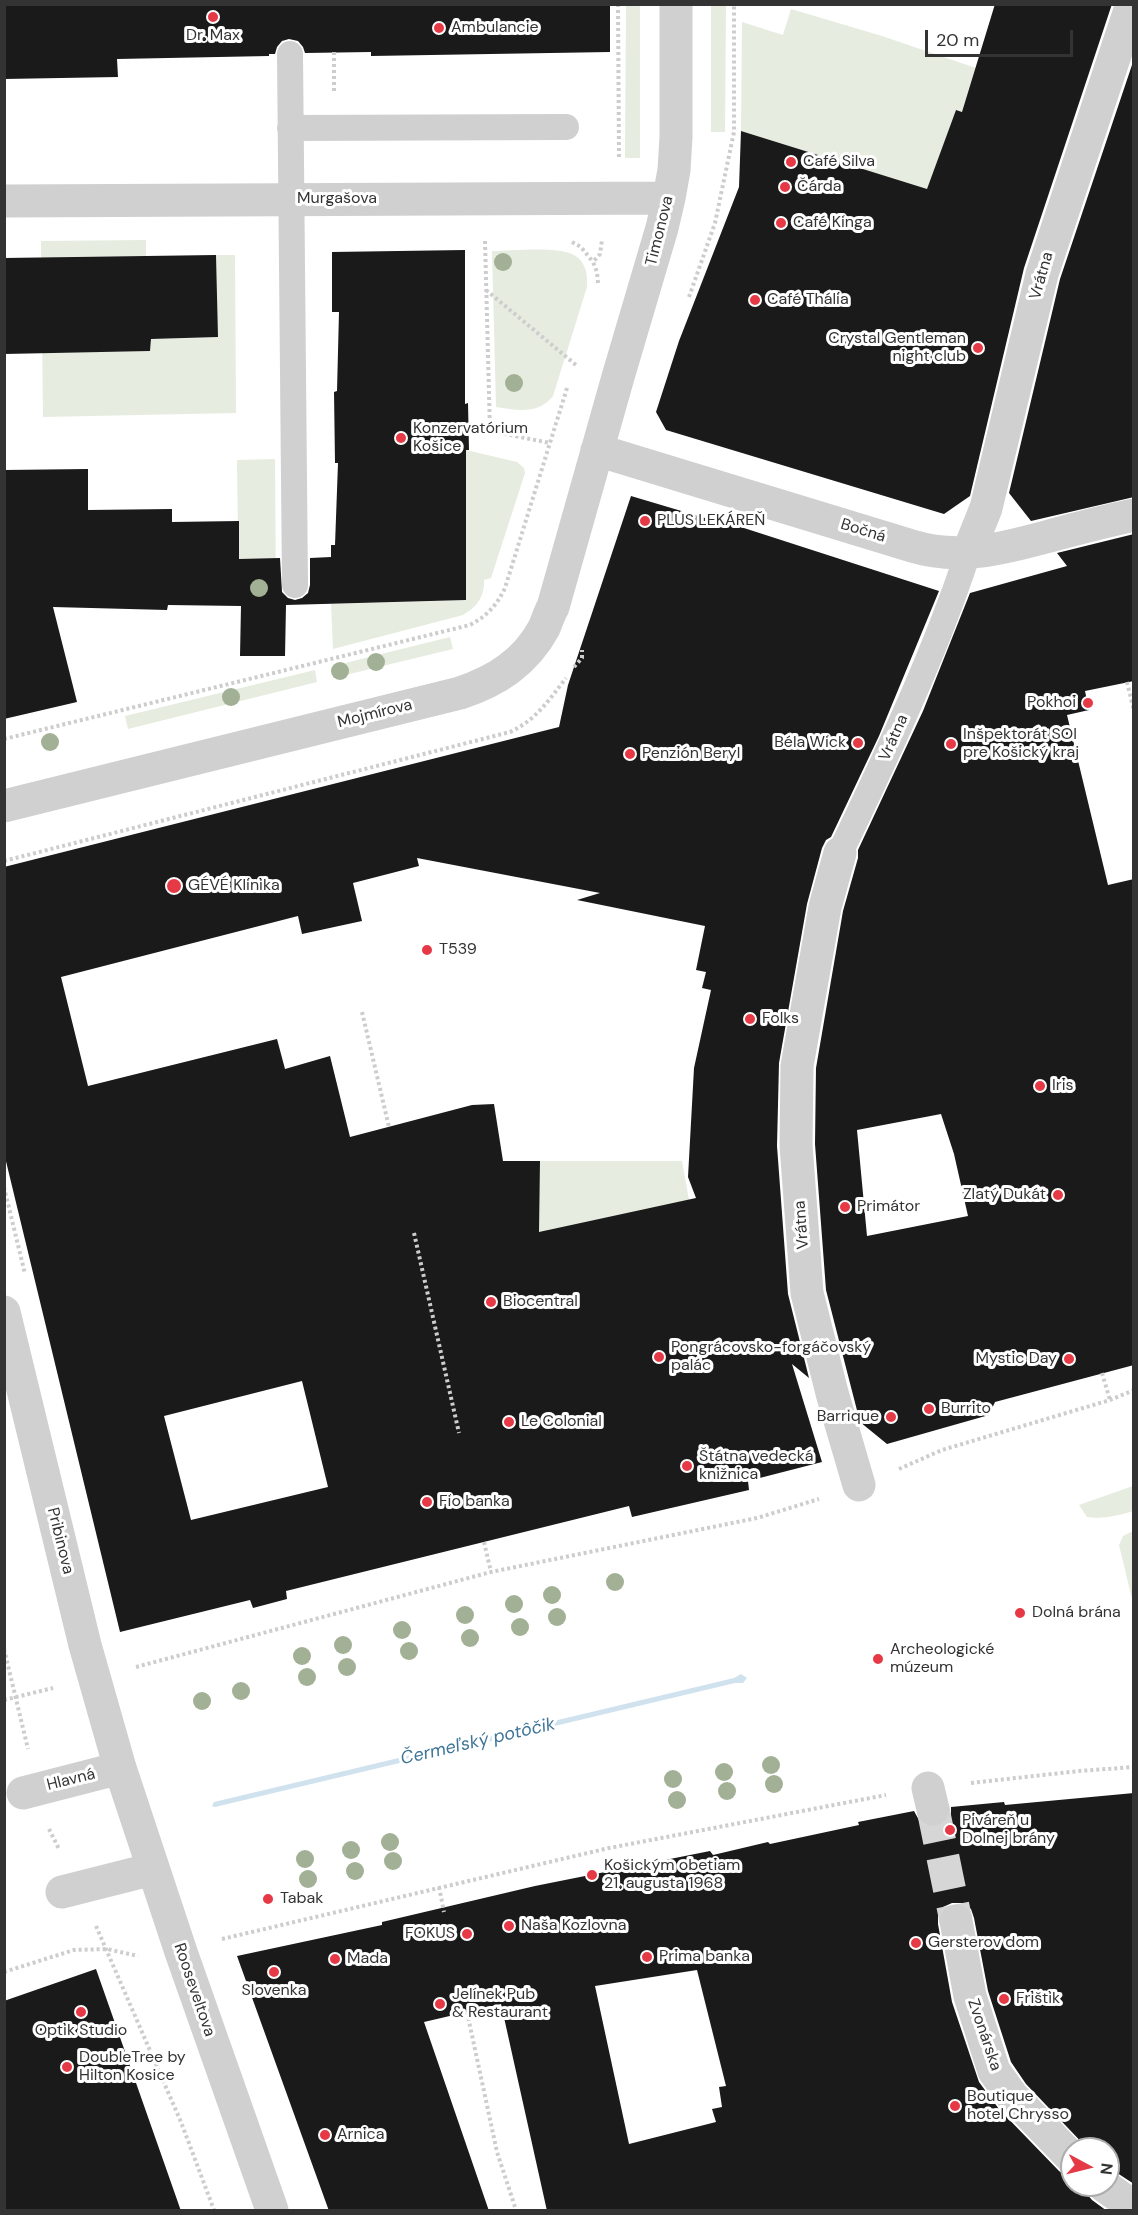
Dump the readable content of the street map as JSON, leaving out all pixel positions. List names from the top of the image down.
{
  "streets": {
    "street": [
      "Murgašova",
      "Timonova",
      "Vrátna",
      "Bočná",
      "Mojmírova",
      "Pribinova",
      "Hlavná",
      "Rooseveltova",
      "Zvonárska"
    ]
  },
  "crossings": [
    ["Murgašova", "Timonova"],
    ["Timonova", "Bočná"],
    ["Timonova", "Mojmírova"],
    ["Vrátna", "Bočná"],
    ["Bočná", "Mojmírova"],
    ["Pribinova", "Hlavná"],
    ["Pribinova", "Rooseveltova"],
    ["Hlavná", "Rooseveltova"]
  ],
  "water": ["Čermeľský potôčik"],
  "places": [
    "Dr. Max",
    "Ambulancie",
    "Café Silva",
    "Čárda",
    "Café Kinga",
    "Café Thália",
    "Crystal Gentleman night club",
    "Konzervatórium Košice",
    "PLUS LEKÁREŇ",
    "Pokhoi",
    "Béla Wick",
    "Inšpektorát SOI pre Košický kraj",
    "Penzión Beryl",
    "GÉVÉ Klinika",
    "T539",
    "Folks",
    "Iris",
    "Zlatý Dukát",
    "Primátor",
    "Biocentral",
    "Pongrácovsko-forgáčovský palác",
    "Mystic Day",
    "Burrito",
    "Barrique",
    "Le Colonial",
    "Štátna vedecká knižnica",
    "Fio banka",
    "Dolná brána",
    "Archeologické múzeum",
    "Piváreň u Dolnej brány",
    "Košickým obetiam 21. augusta 1968",
    "Tabak",
    "Naša Kozlovna",
    "FOKUS",
    "Gersterov dom",
    "Prima banka",
    "Mada",
    "Slovenka",
    "Frištik",
    "Jelínek Pub & Restaurant",
    "Optik Studio",
    "DoubleTree by Hilton Kosice",
    "Boutique hotel Chrysso",
    "Arnica"
  ],
  "scale_bar": "20 m",
  "north": "right"
}
